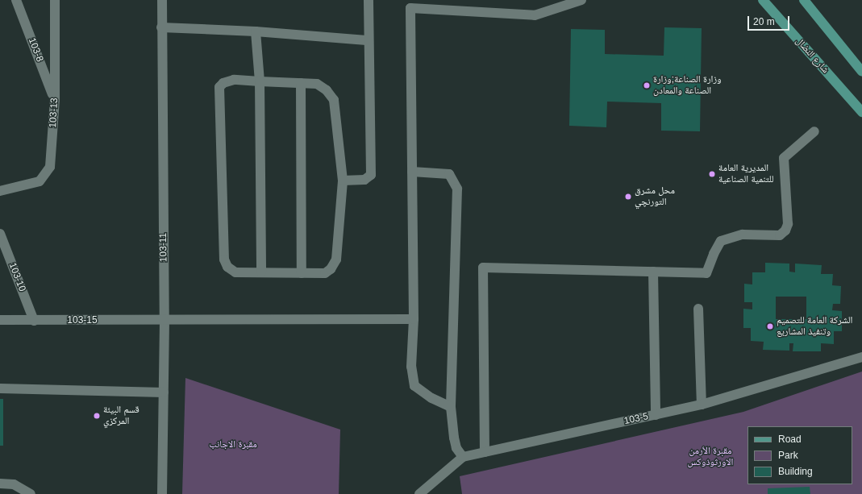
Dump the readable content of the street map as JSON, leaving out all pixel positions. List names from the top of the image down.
{
  "streets": {
    "main road": ["شارع النضال"],
    "street": [
      "103-8",
      "103-13",
      "103-11",
      "103-10",
      "103-15",
      "103-5"
    ]
  },
  "crossings": [
    ["103-8", "103-13"],
    ["103-11", "103-15"],
    ["103-10", "103-15"]
  ],
  "parks": ["مقبرة الاجانب", "مقبرة الأرمن الاورثوذوكس"],
  "places": [
    "وزارة الصناعة;وزارة الصناعة والمعادن",
    "المديرية العامة للتنمية الصناعية",
    "محل مشرق التورنچي",
    "الشركة العامة للتصميم وتنفيذ المشاريع",
    "قسم البيئة المركزي"
  ],
  "legend": ["Road", "Park", "Building"],
  "scale_bar": "20 m"
}
